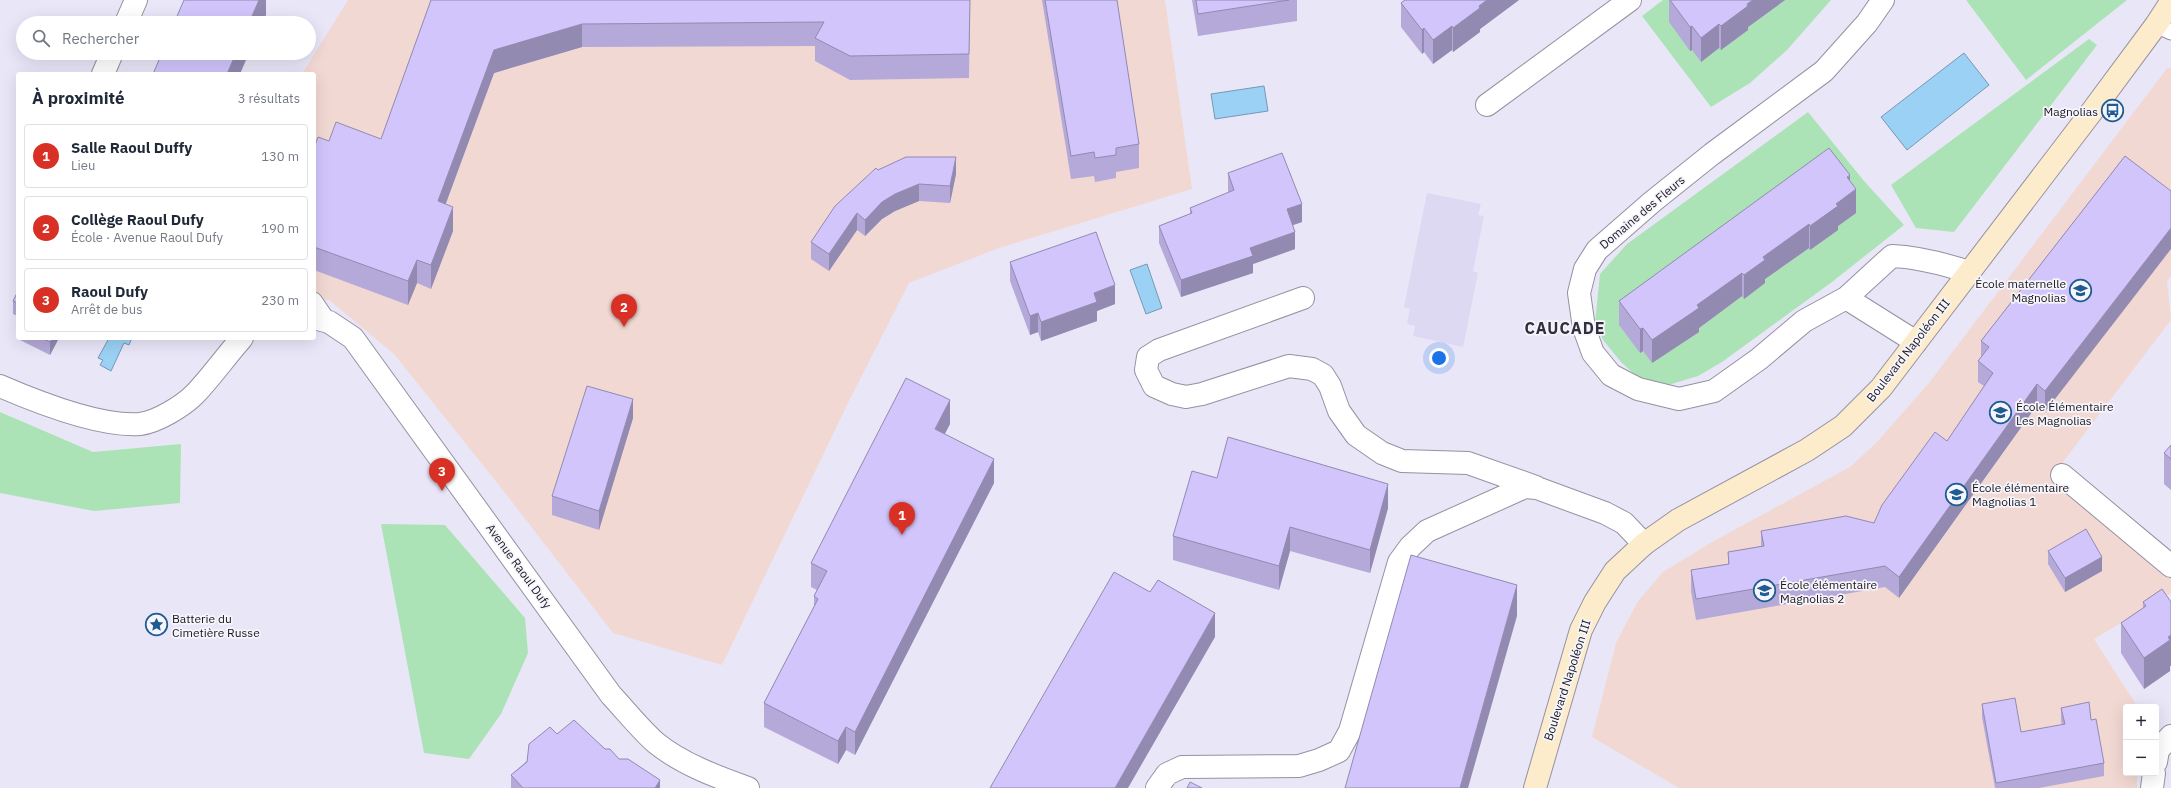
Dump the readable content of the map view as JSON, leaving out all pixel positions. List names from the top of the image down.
{
  "streets": {
    "main road": ["Boulevard Napoléon III"],
    "street": ["Domaine des Fleurs", "Avenue Raoul Dufy"]
  },
  "crossings": [
    ["Domaine des Fleurs", "Boulevard Napoléon III"]
  ],
  "districts": ["CAUCADE"],
  "places": {
    "bus stop": ["Magnolias"],
    "school or university": [
      "École maternelle Magnolias",
      "École Élémentaire Les Magnolias",
      "École élémentaire Magnolias 1",
      "École élémentaire Magnolias 2"
    ],
    "place": ["Batterie du Cimetière Russe"]
  },
  "page": {
    "search": "Rechercher",
    "heading": ["À proximité", "3 résultats"],
    "list": [
      {
        "mark": "1",
        "name": "Salle Raoul Duffy",
        "note": "Lieu",
        "value": "130 m"
      },
      {
        "mark": "2",
        "name": "Collège Raoul Dufy",
        "note": "École · Avenue Raoul Dufy",
        "value": "190 m"
      },
      {
        "mark": "3",
        "name": "Raoul Dufy",
        "note": "Arrêt de bus",
        "value": "230 m"
      }
    ],
    "pins": ["2", "3", "1"],
    "map_buttons": ["+", "−"]
  }
}
